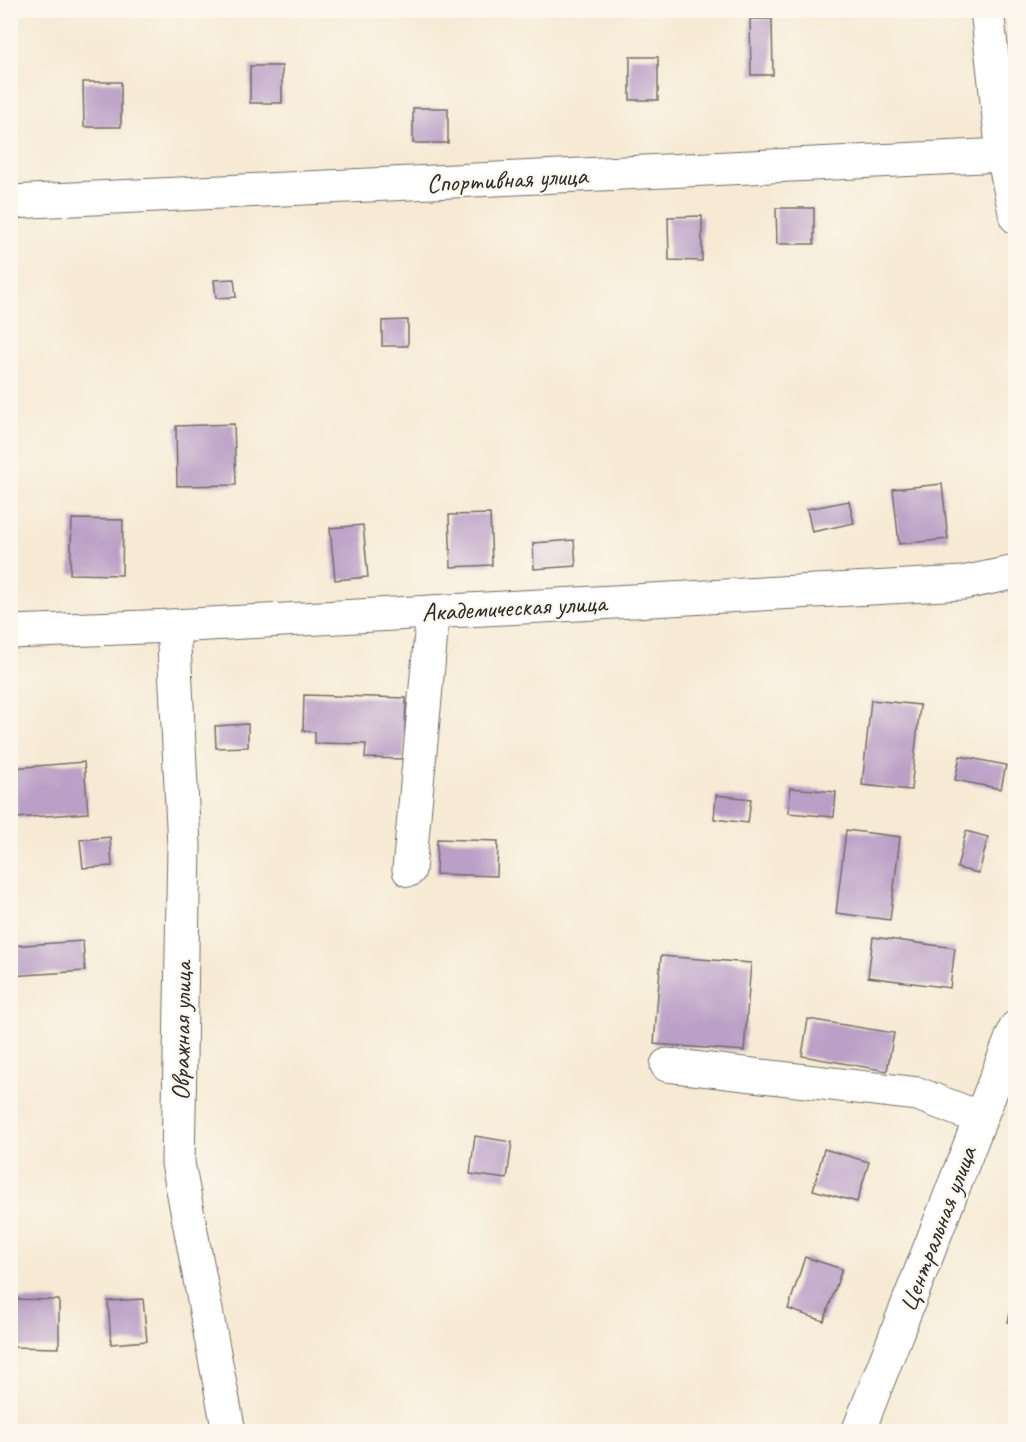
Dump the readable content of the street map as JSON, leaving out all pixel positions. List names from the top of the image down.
{
  "streets": {
    "street": [
      "Спортивная улица",
      "Академическая улица",
      "Овражная улица",
      "Центральная улица"
    ]
  },
  "crossings": [
    ["Академическая улица", "Овражная улица"]
  ]
}
